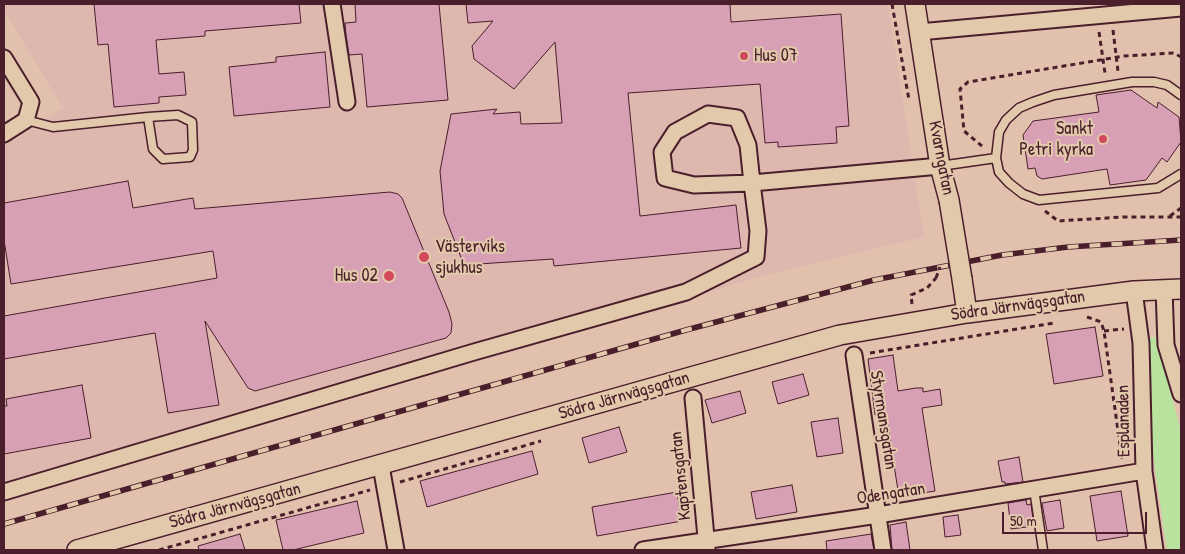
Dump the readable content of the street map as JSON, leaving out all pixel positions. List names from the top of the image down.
{
  "streets": {
    "street": [
      "Kvarngatan",
      "Södra Järnvägsgatan",
      "Styrmansgatan",
      "Esplanaden",
      "Kaptensgatan",
      "Odengatan"
    ]
  },
  "crossings": [
    ["Kvarngatan", "Södra Järnvägsgatan"],
    ["Södra Järnvägsgatan", "Esplanaden"],
    ["Styrmansgatan", "Odengatan"],
    ["Esplanaden", "Odengatan"],
    ["Kaptensgatan", "Odengatan"]
  ],
  "places": [
    "Hus 07",
    "Sankt Petri kyrka",
    "Västerviks sjukhus",
    "Hus 02"
  ],
  "scale_bar": "50 m"
}
